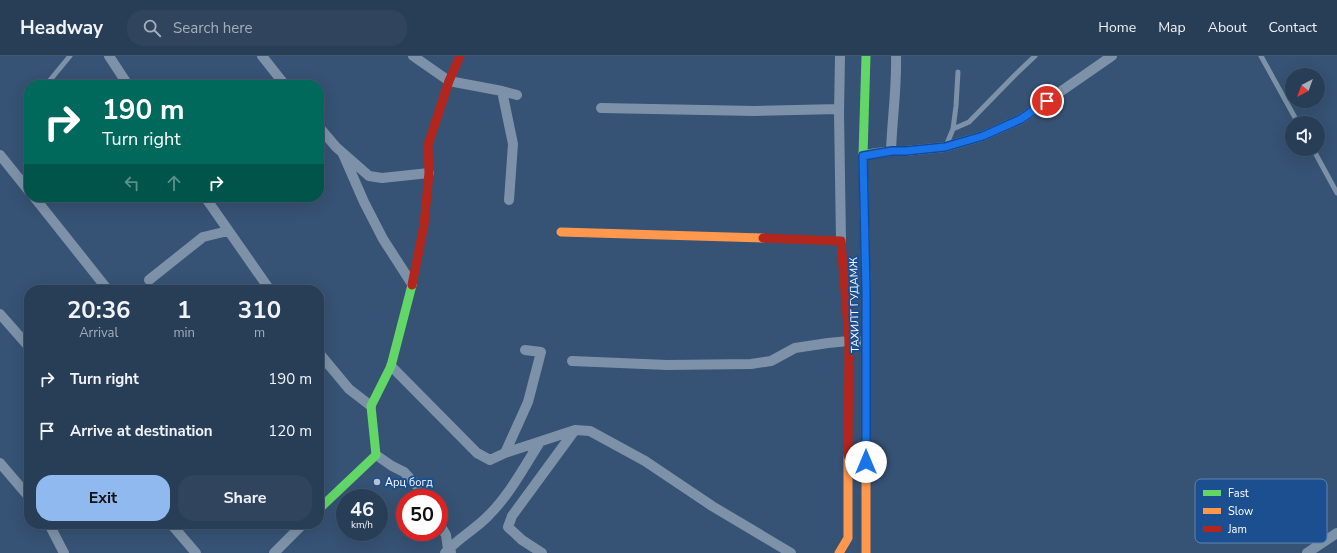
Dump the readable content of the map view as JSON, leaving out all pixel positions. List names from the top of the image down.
{
  "streets": {
    "street": ["ТАХИЛТ ГУДАМЖ"]
  },
  "places": ["Арц богд"],
  "legend": ["Fast", "Slow", "Jam"],
  "north": "bottom left",
  "page": {
    "header": "Headway",
    "search": "Search here",
    "nav": [
      "Home",
      "Map",
      "About",
      "Contact"
    ],
    "turn": ["190 m", "Turn right"],
    "eta": [
      "20:36",
      "Arrival",
      "1",
      "min",
      "310",
      "m"
    ],
    "list": [
      {
        "name": "Turn right",
        "value": "190 m"
      },
      {
        "name": "Arrive at destination",
        "value": "120 m"
      }
    ],
    "buttons": ["Exit", "Share"],
    "speed": "46 km/h",
    "limit": "50"
  }
}
